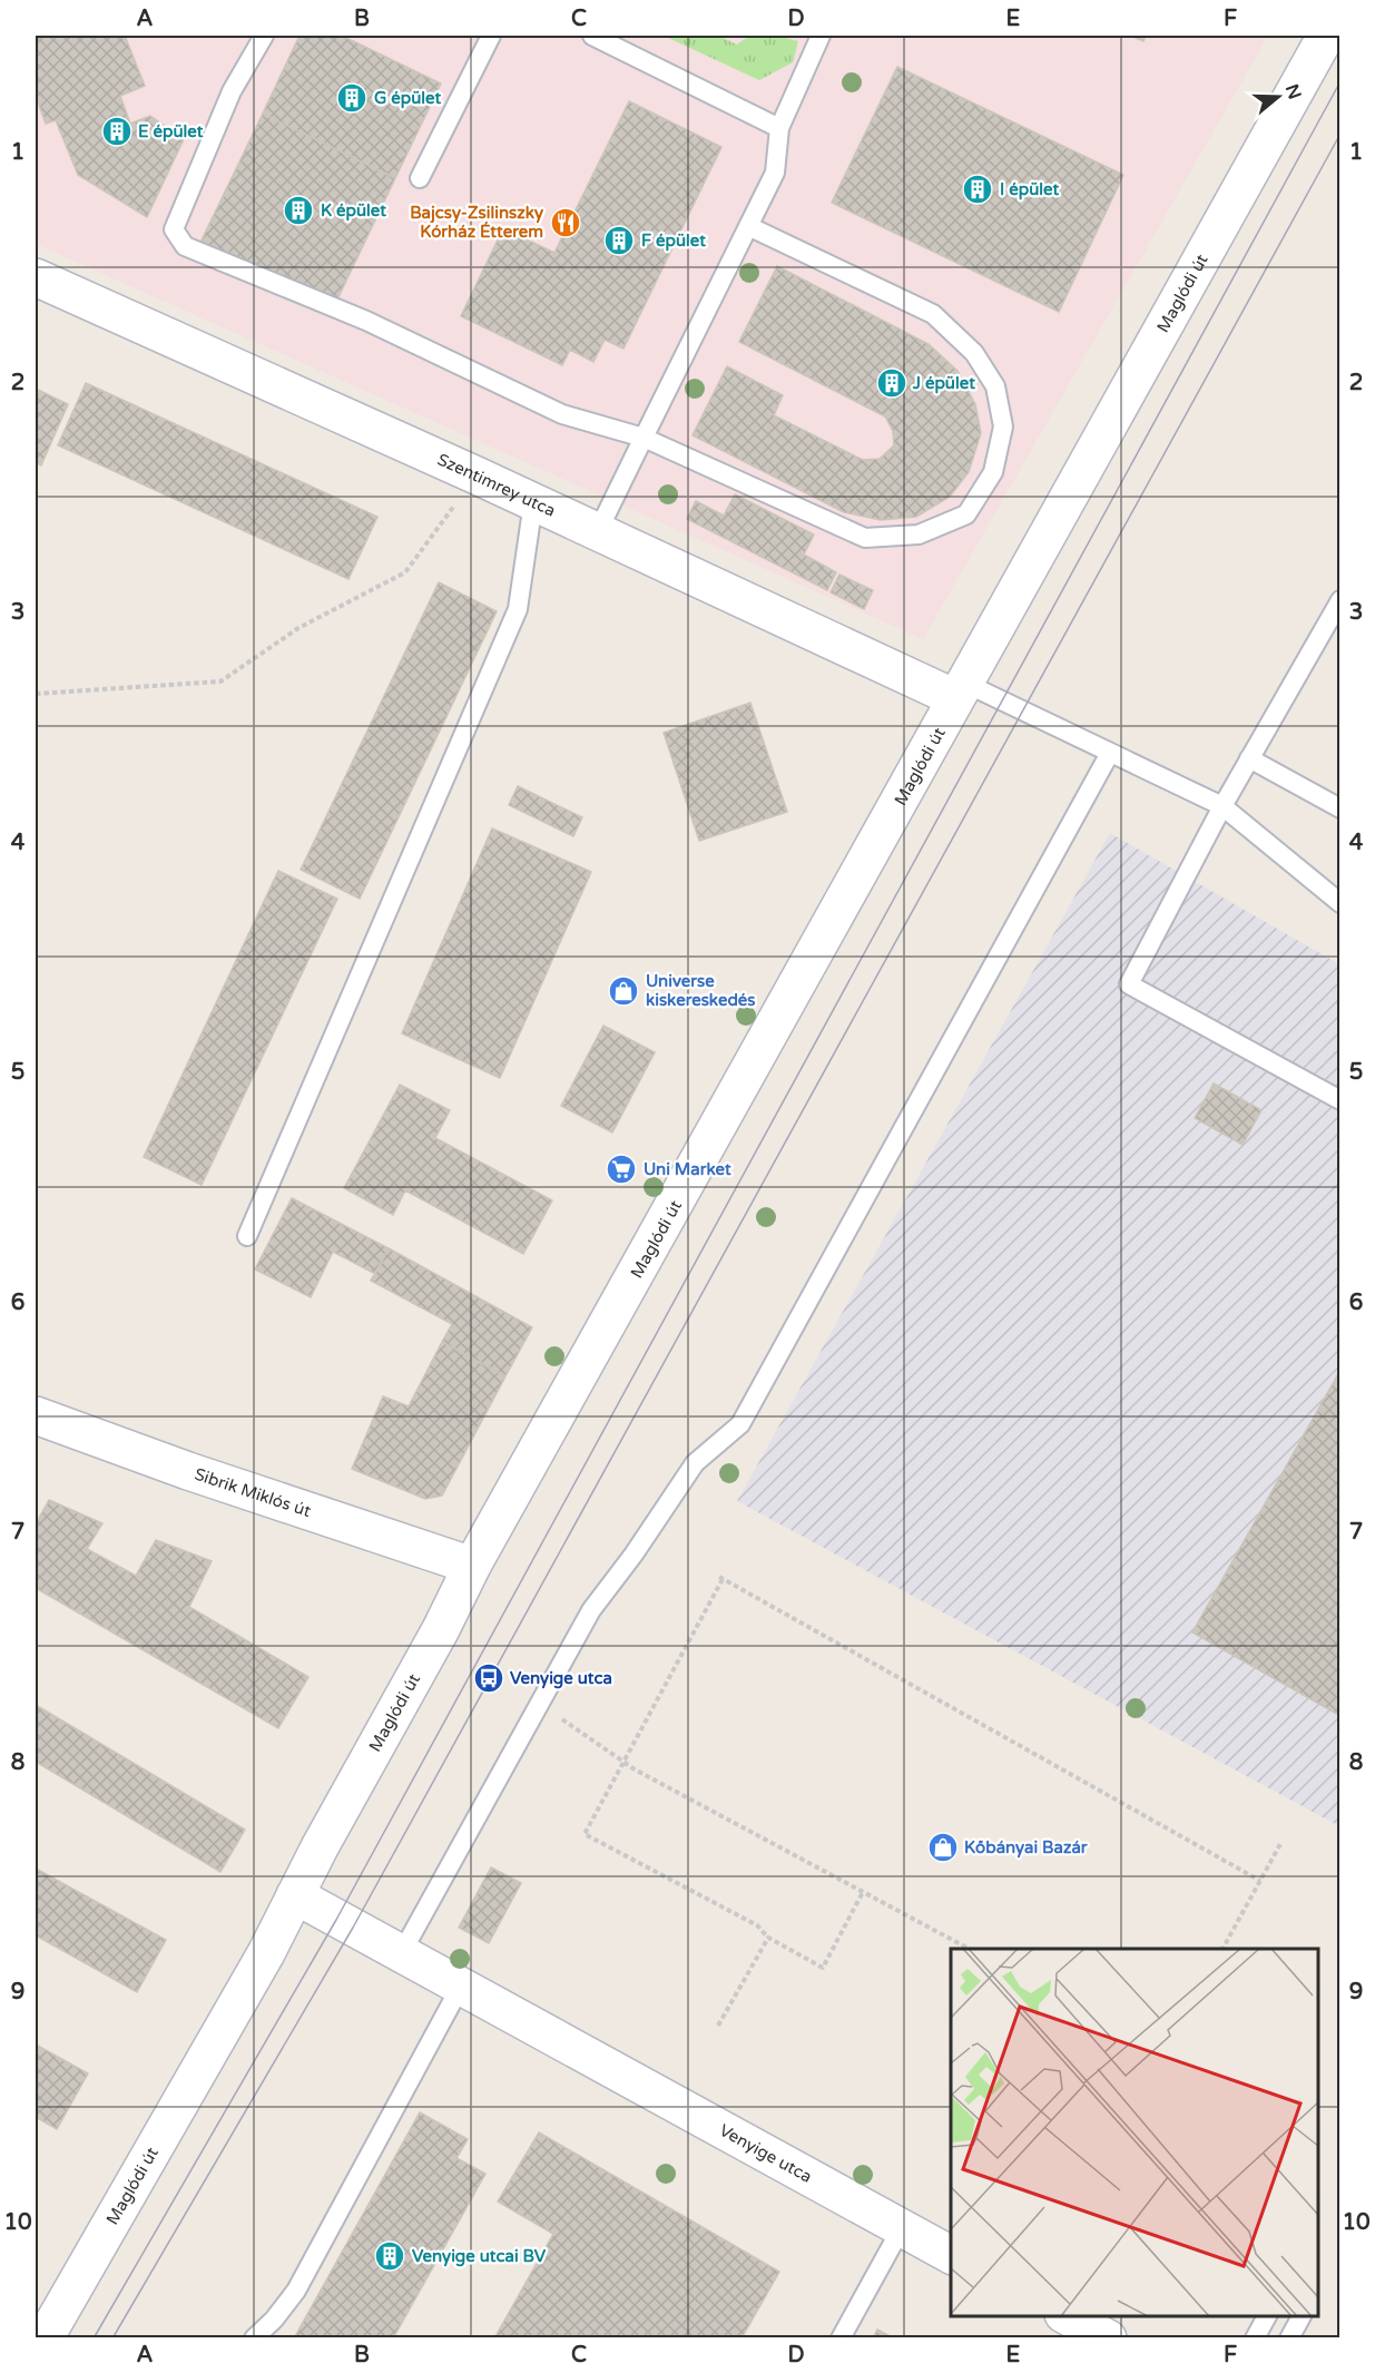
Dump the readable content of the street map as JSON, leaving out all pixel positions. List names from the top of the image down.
{
  "streets": {
    "street": [
      "Maglódi út",
      "Szentimrey utca",
      "Sibrik Miklós út",
      "Venyige utca"
    ]
  },
  "crossings": [
    ["Maglódi út", "Szentimrey utca"],
    ["Maglódi út", "Sibrik Miklós út"],
    ["Maglódi út", "Venyige utca"]
  ],
  "places": {
    "building": [
      "G épület",
      "E épület",
      "I épület",
      "K épület",
      "F épület",
      "J épület",
      "Venyige utcai BV"
    ],
    "restaurant": ["Bajcsy-Zsilinszky Kórház Étterem"],
    "shop": ["Universe kiskereskedés", "Kőbányai Bazár"],
    "supermarket": ["Uni Market"],
    "bus stop": ["Venyige utca"]
  },
  "north": "right",
  "grid": {
    "columns": [
      "A",
      "B",
      "C",
      "D",
      "E",
      "F"
    ],
    "rows": [
      "1",
      "2",
      "3",
      "4",
      "5",
      "6",
      "7",
      "8",
      "9",
      "10"
    ]
  }
}
